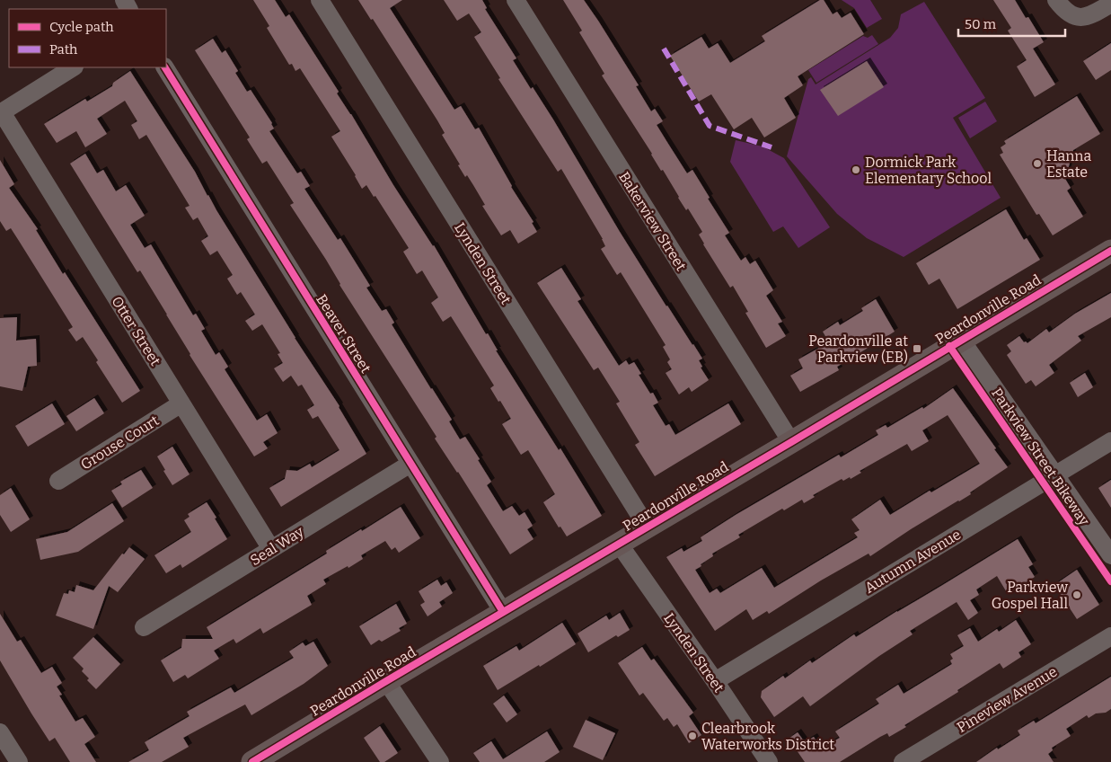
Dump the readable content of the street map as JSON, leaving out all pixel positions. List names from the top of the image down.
{
  "streets": {
    "main road": ["Peardonville Road"],
    "street": [
      "Bakerview Street",
      "Lynden Street",
      "Otter Street",
      "Beaver Street",
      "Grouse Court",
      "Seal Way",
      "Autumn Avenue",
      "Pineview Avenue"
    ],
    "cycle path": ["Parkview Street Bikeway"]
  },
  "crossings": [
    ["Bakerview Street", "Peardonville Road"],
    ["Lynden Street", "Peardonville Road"],
    ["Lynden Street", "Autumn Avenue"],
    ["Peardonville Road", "Beaver Street"],
    ["Otter Street", "Grouse Court"],
    ["Otter Street", "Seal Way"],
    ["Beaver Street", "Seal Way"]
  ],
  "places": {
    "other": [
      "Hanna Estate",
      "Dormick Park Elementary School",
      "Parkview Gospel Hall",
      "Clearbrook Waterworks District"
    ],
    "transit": ["Peardonville at Parkview (EB)"]
  },
  "legend": ["Cycle path", "Path"],
  "scale_bar": "50 m"
}
